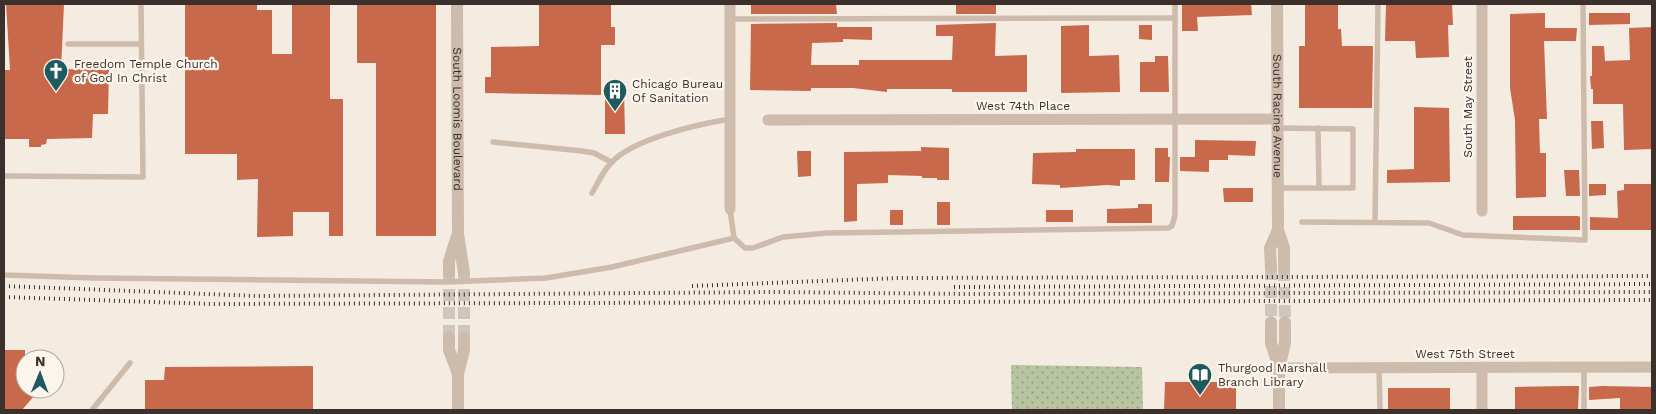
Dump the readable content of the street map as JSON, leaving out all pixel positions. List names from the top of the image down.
{
  "streets": {
    "street": [
      "West 74th Place",
      "South May Street",
      "South Racine Avenue",
      "South Loomis Boulevard",
      "West 75th Street"
    ]
  },
  "crossings": [
    ["West 74th Place", "South Racine Avenue"]
  ],
  "places": {
    "church": ["Freedom Temple Church of God In Christ"],
    "building": ["Chicago Bureau Of Sanitation"],
    "library": ["Thurgood Marshall Branch Library"]
  },
  "north": "top"
}
